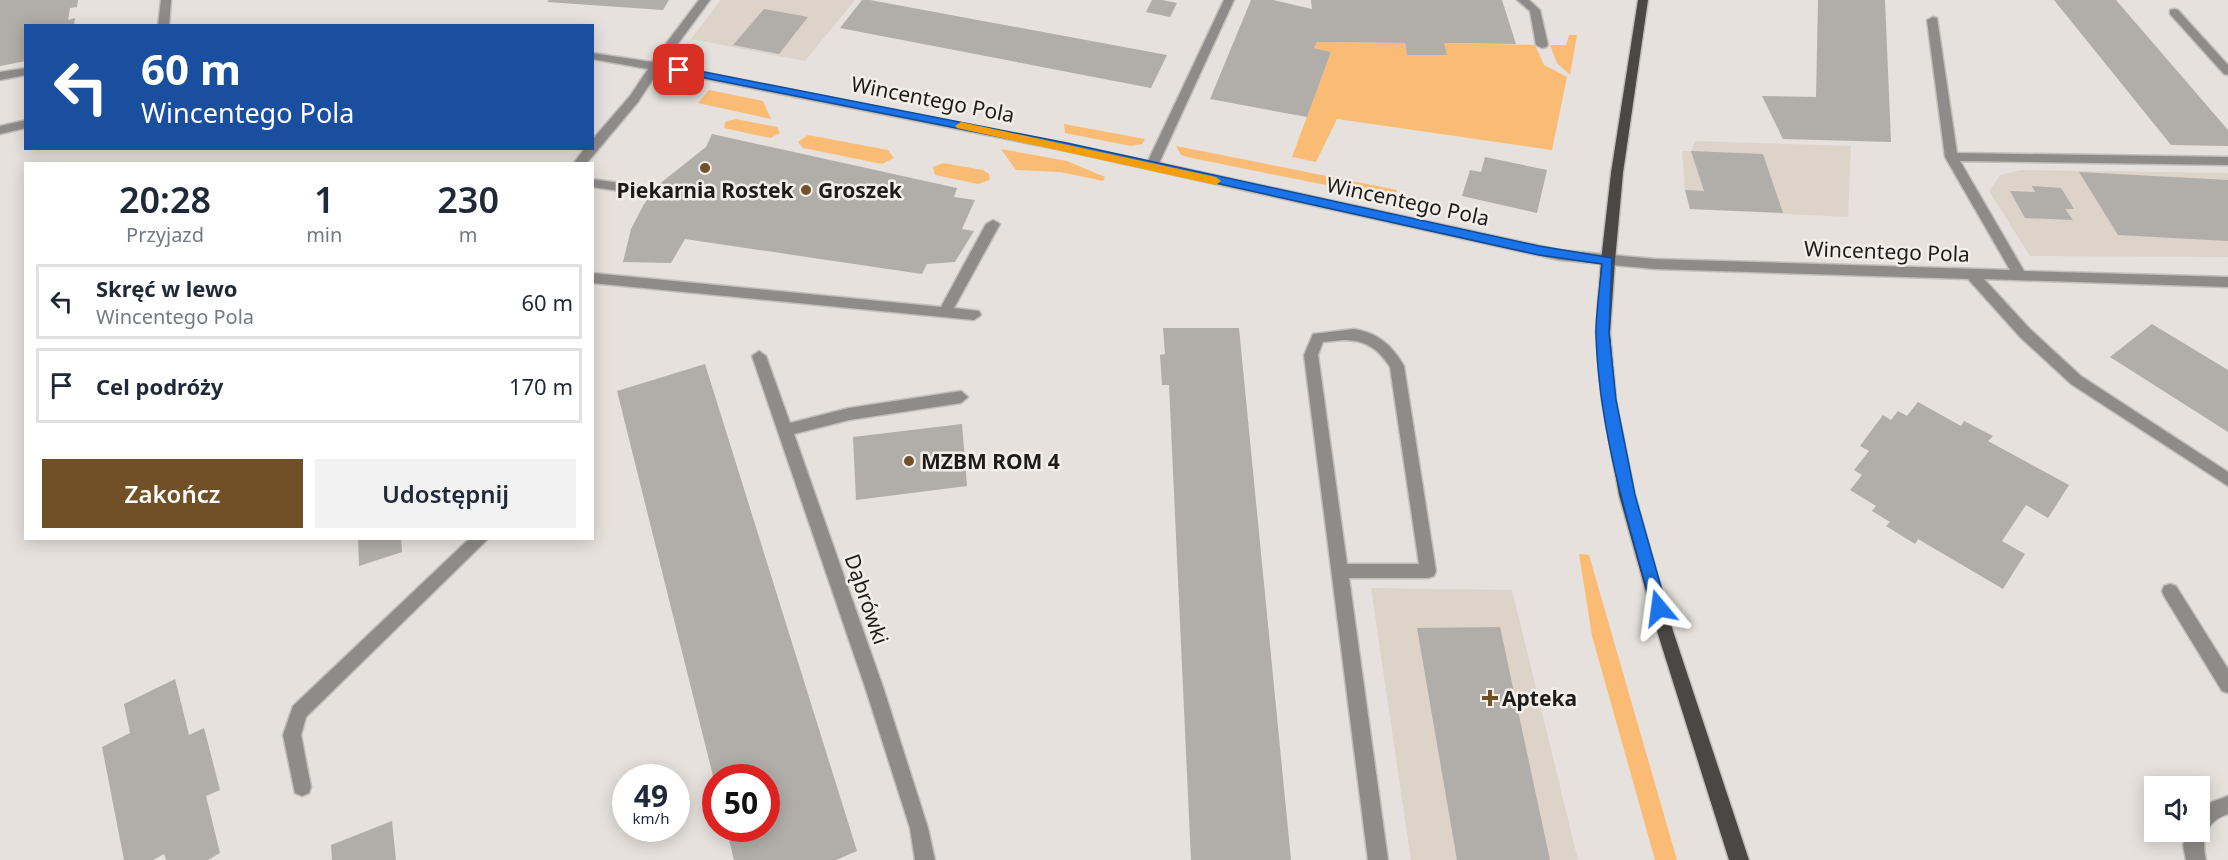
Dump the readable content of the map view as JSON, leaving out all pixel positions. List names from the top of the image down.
{
  "streets": {
    "street": ["Wincentego Pola", "Dąbrówki"]
  },
  "places": {
    "other": ["Piekarnia Rostek", "Groszek", "MZBM ROM 4"],
    "health": ["Apteka"]
  },
  "page": {
    "turn": ["60 m", "Wincentego Pola"],
    "eta": [
      "20:28",
      "Przyjazd",
      "1",
      "min",
      "230",
      "m"
    ],
    "list": [
      {
        "name": "Skręć w lewo",
        "note": "Wincentego Pola",
        "value": "60 m"
      },
      {
        "name": "Cel podróży",
        "value": "170 m"
      }
    ],
    "buttons": ["Zakończ", "Udostępnij"],
    "speed": "49 km/h",
    "limit": "50"
  }
}
